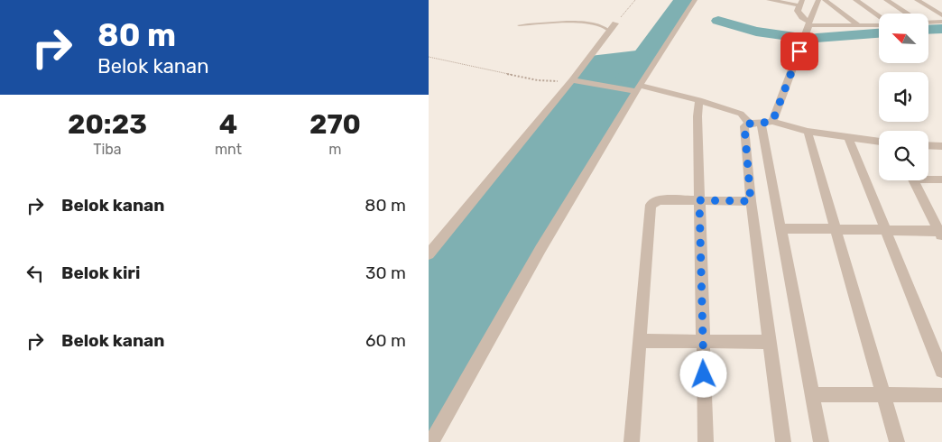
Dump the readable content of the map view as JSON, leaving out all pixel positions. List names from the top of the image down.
{
  "north": "top left",
  "page": {
    "turn": ["80 m", "Belok kanan"],
    "eta": [
      "20:23",
      "Tiba",
      "4",
      "mnt",
      "270",
      "m"
    ],
    "list": [
      {
        "name": "Belok kanan",
        "value": "80 m"
      },
      {
        "name": "Belok kiri",
        "value": "30 m"
      },
      {
        "name": "Belok kanan",
        "value": "60 m"
      }
    ]
  }
}
